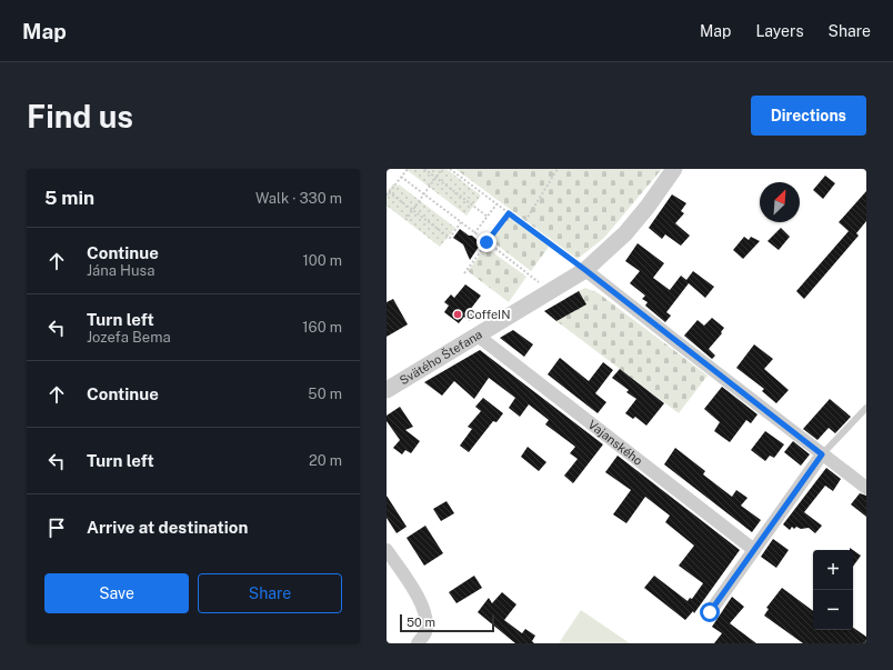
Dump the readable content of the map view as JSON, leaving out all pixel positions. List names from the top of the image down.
{
  "streets": {
    "street": ["Svätého Štefana", "Vajanského"]
  },
  "crossings": [
    ["Svätého Štefana", "Vajanského"]
  ],
  "places": ["CoffeIN"],
  "scale_bar": "50 m",
  "north": "top right",
  "page": {
    "header": "Map",
    "nav": ["Map", "Layers", "Share"],
    "buttons": [
      "Directions",
      ["Save", "Share"]
    ],
    "title": "Find us",
    "heading": ["5 min", "Walk · 330 m"],
    "list": [
      ["Continue", "Jána Husa", "100 m"],
      ["Turn left", "Jozefa Bema", "160 m"],
      ["Continue", "50 m"],
      ["Turn left", "20 m"],
      "Arrive at destination"
    ],
    "map_buttons": ["+", "−"],
    "scale": "50 m"
  }
}
